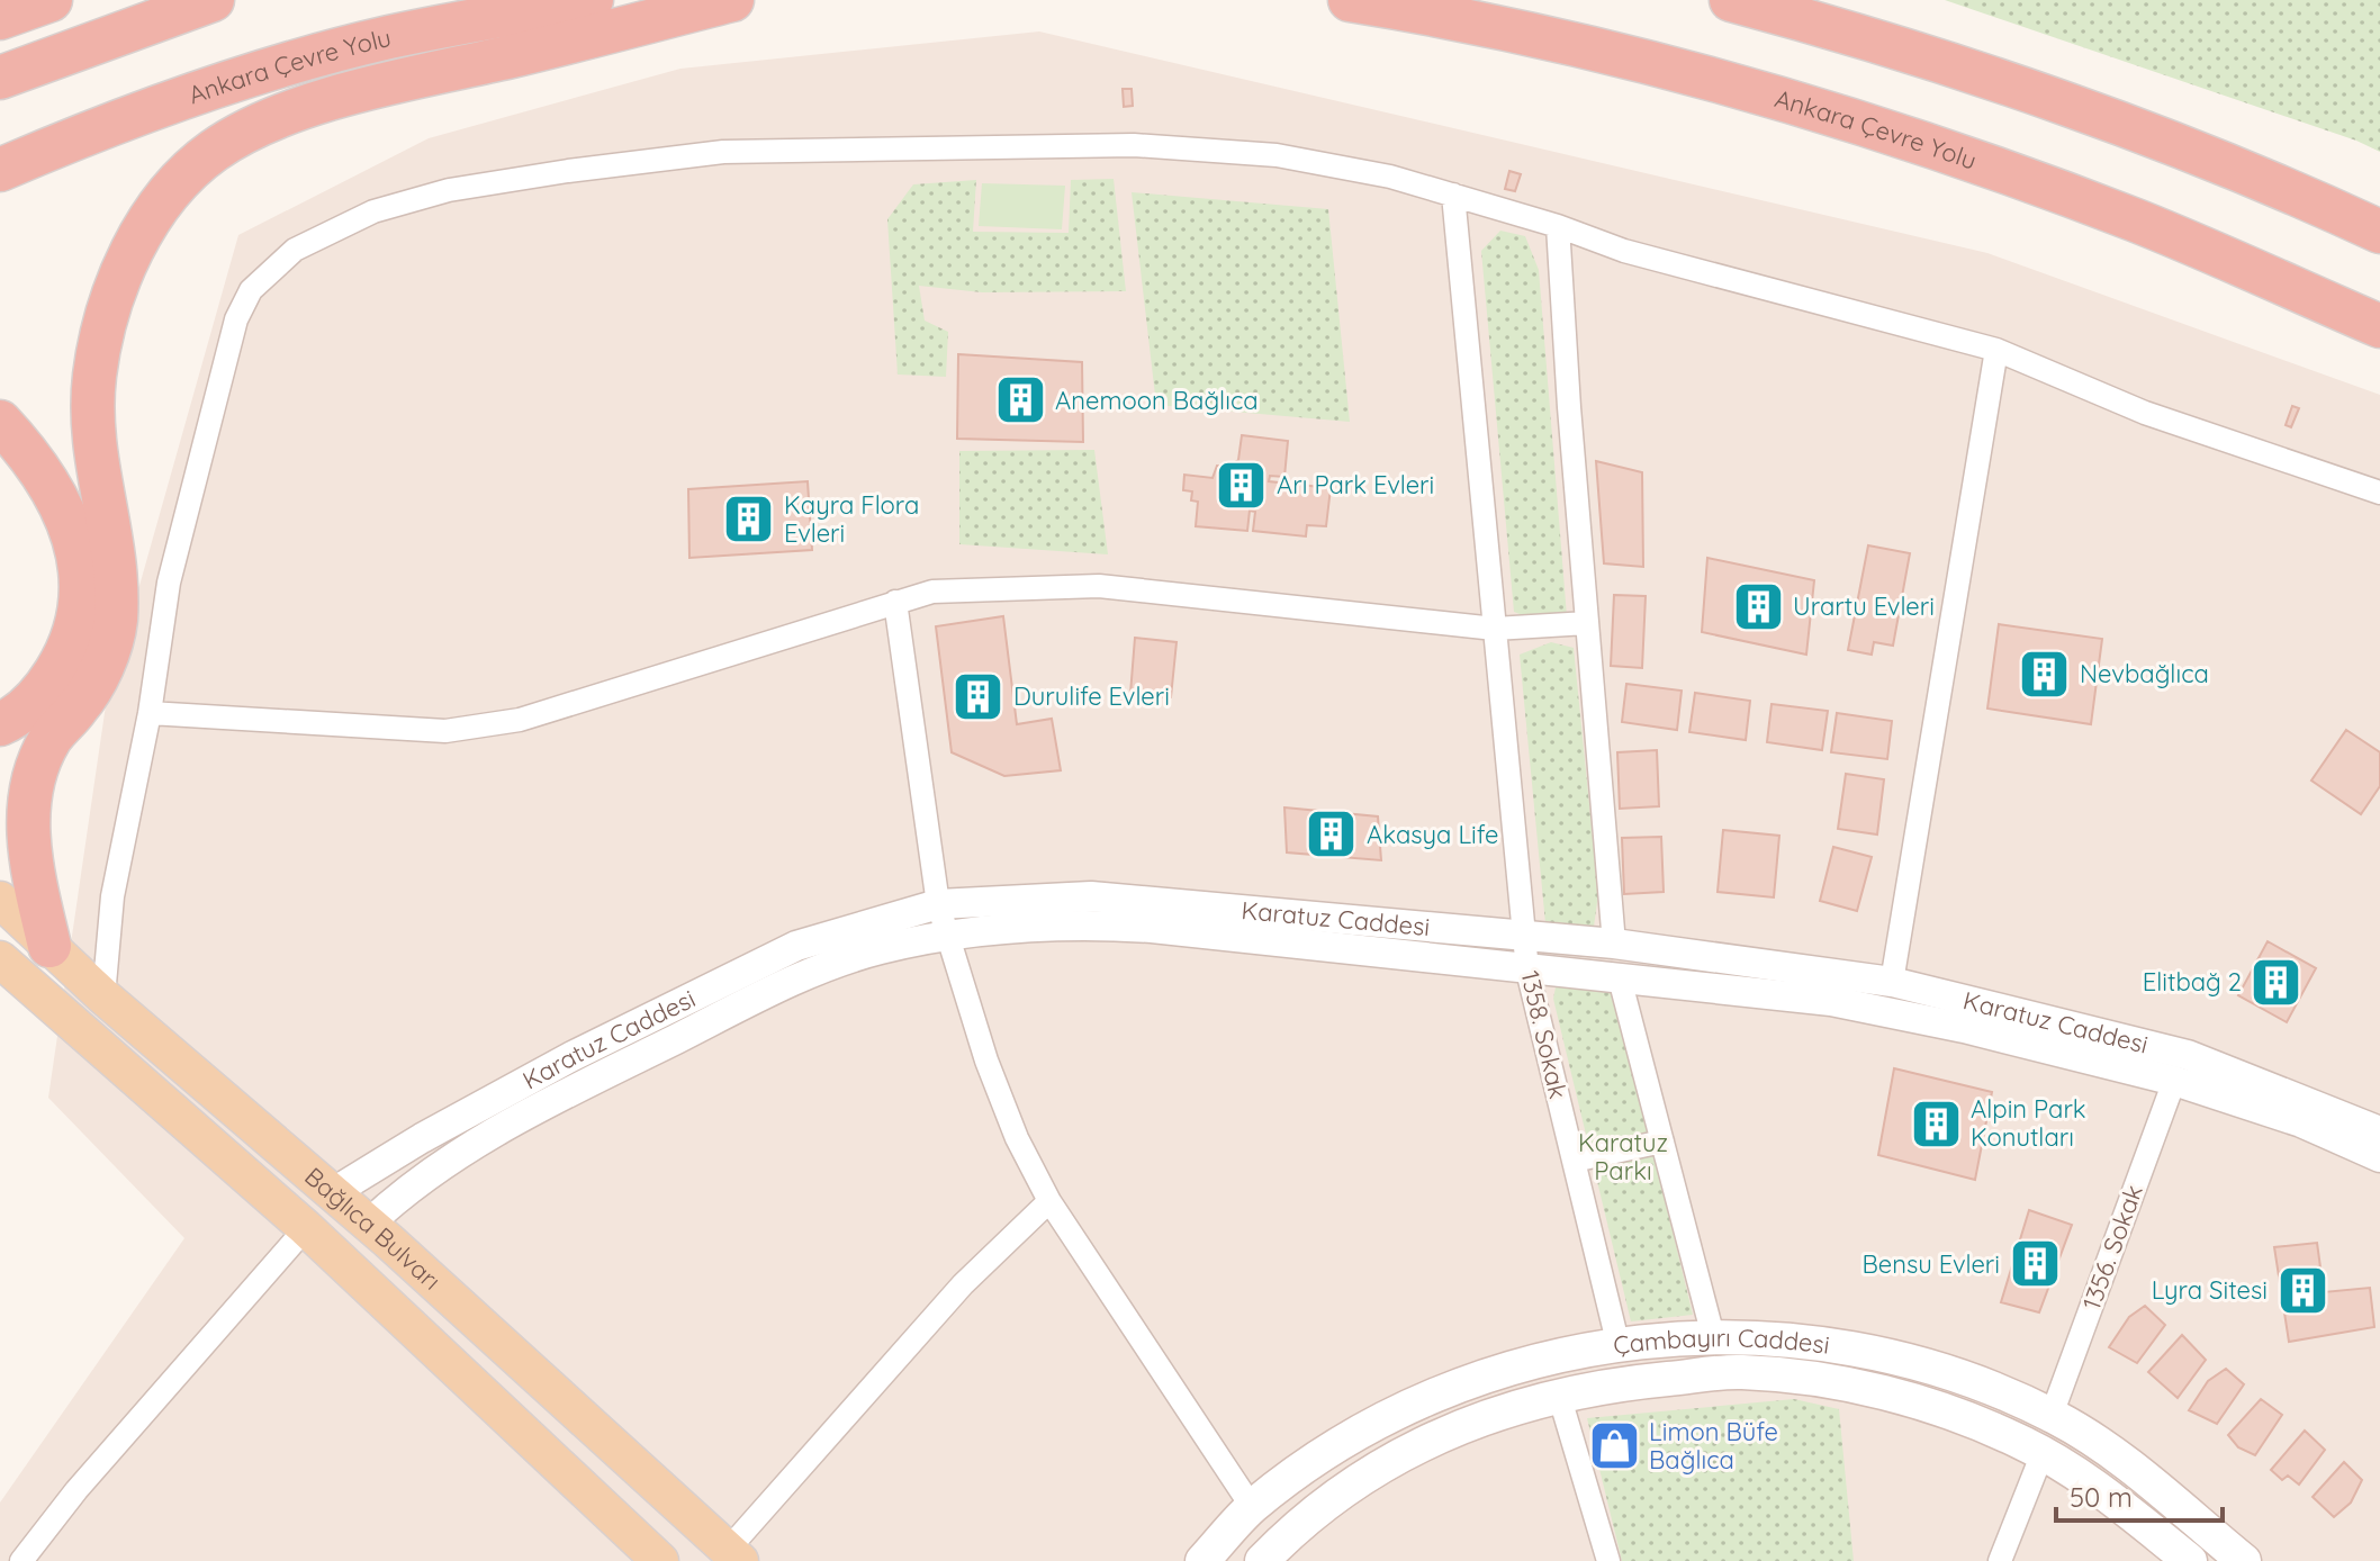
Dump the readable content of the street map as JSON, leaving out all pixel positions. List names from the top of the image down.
{
  "streets": {
    "highway": ["Ankara Çevre Yolu"],
    "main road": ["Bağlıca Bulvarı", "Çambayırı Caddesi"],
    "street": ["Karatuz Caddesi", "1358. Sokak", "1356. Sokak"]
  },
  "crossings": [
    ["Karatuz Caddesi", "1358. Sokak"],
    ["Karatuz Caddesi", "Bağlıca Bulvarı"],
    ["Karatuz Caddesi", "1356. Sokak"],
    ["1358. Sokak", "Çambayırı Caddesi"],
    ["1356. Sokak", "Çambayırı Caddesi"]
  ],
  "parks": ["Karatuz Parkı"],
  "places": {
    "building": [
      "Anemoon Bağlıca",
      "Arı Park Evleri",
      "Kayra Flora Evleri",
      "Urartu Evleri",
      "Nevbağlıca",
      "Durulife Evleri",
      "Akasya Life",
      "Elitbağ 2",
      "Alpin Park Konutları",
      "Bensu Evleri",
      "Lyra Sitesi"
    ],
    "shop": ["Limon Büfe Bağlıca"]
  },
  "scale_bar": "50 m"
}
